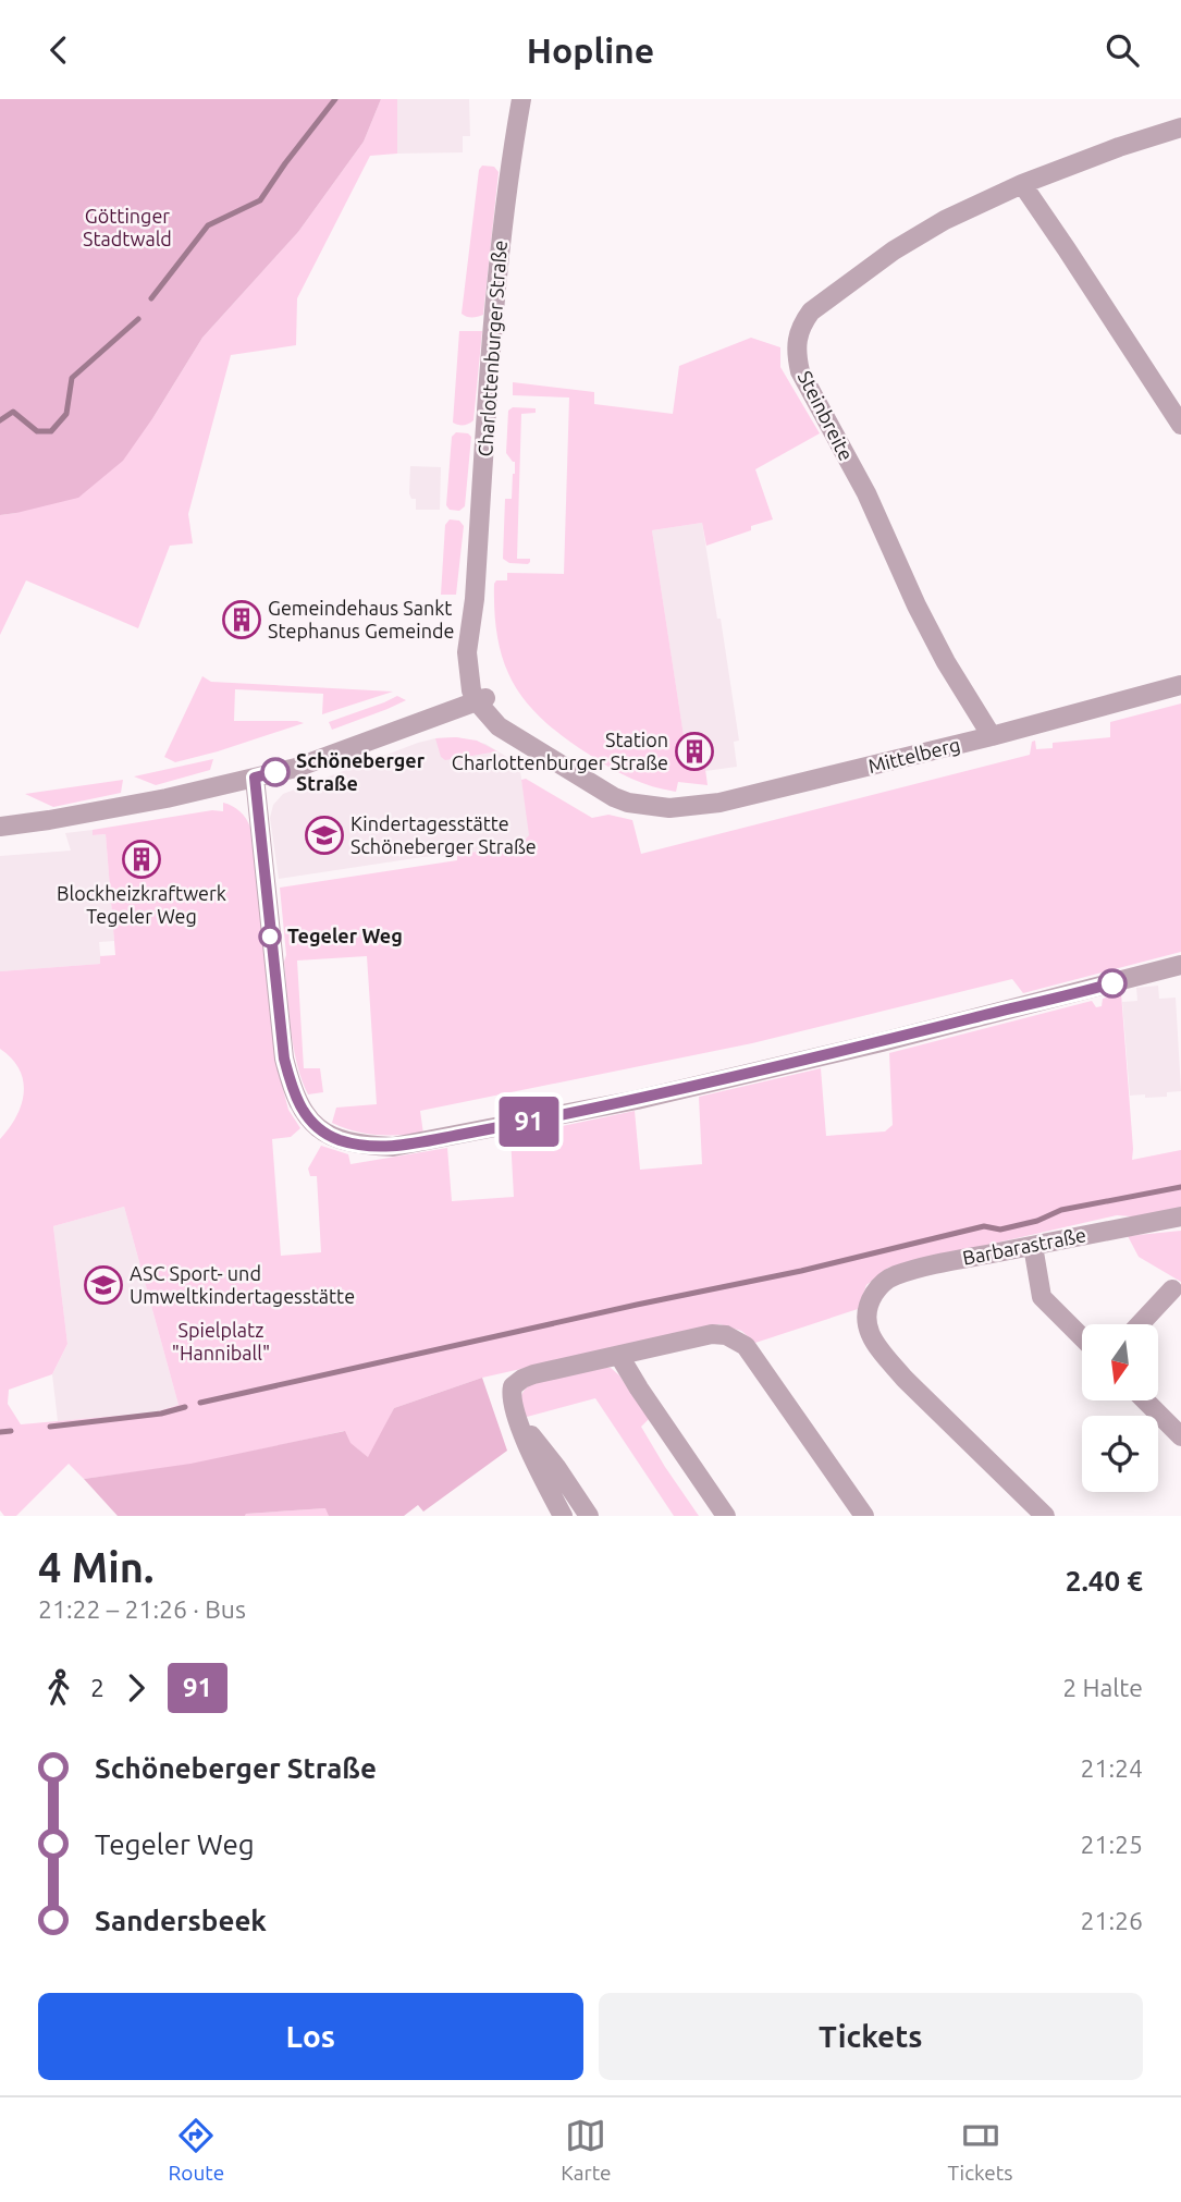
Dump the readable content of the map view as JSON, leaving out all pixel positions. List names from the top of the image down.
{
  "streets": {
    "street": [
      "Charlottenburger Straße",
      "Steinbreite",
      "Mittelberg",
      "Barbarastraße"
    ]
  },
  "crossings": [
    ["Charlottenburger Straße", "Mittelberg"],
    ["Steinbreite", "Mittelberg"]
  ],
  "parks": ["Göttinger Stadtwald", "Spielplatz \"Hanniball\""],
  "places": {
    "building": ["Gemeindehaus Sankt Stephanus Gemeinde", "Station Charlottenburger Straße", "Blockheizkraftwerk Tegeler Weg"],
    "other": ["Schöneberger Straße", "Tegeler Weg"],
    "school or university": ["Kindertagesstätte Schöneberger Straße", "ASC Sport- und Umweltkindertagesstätte"]
  },
  "lines": ["bus line 91"],
  "north": "bottom",
  "page": {
    "header": "Hopline",
    "on_map": "91",
    "heading": ["4 Min.", "21:22 – 21:26 · Bus", "2.40 €"],
    "legs": ["2", "91", "2 Halte"],
    "list": [
      {
        "name": "Schöneberger Straße",
        "value": "21:24"
      },
      {
        "name": "Tegeler Weg",
        "value": "21:25"
      },
      {
        "name": "Sandersbeek",
        "value": "21:26"
      }
    ],
    "buttons": ["Los", "Tickets"],
    "tabs": ["Route", "Karte", "Tickets"]
  }
}
